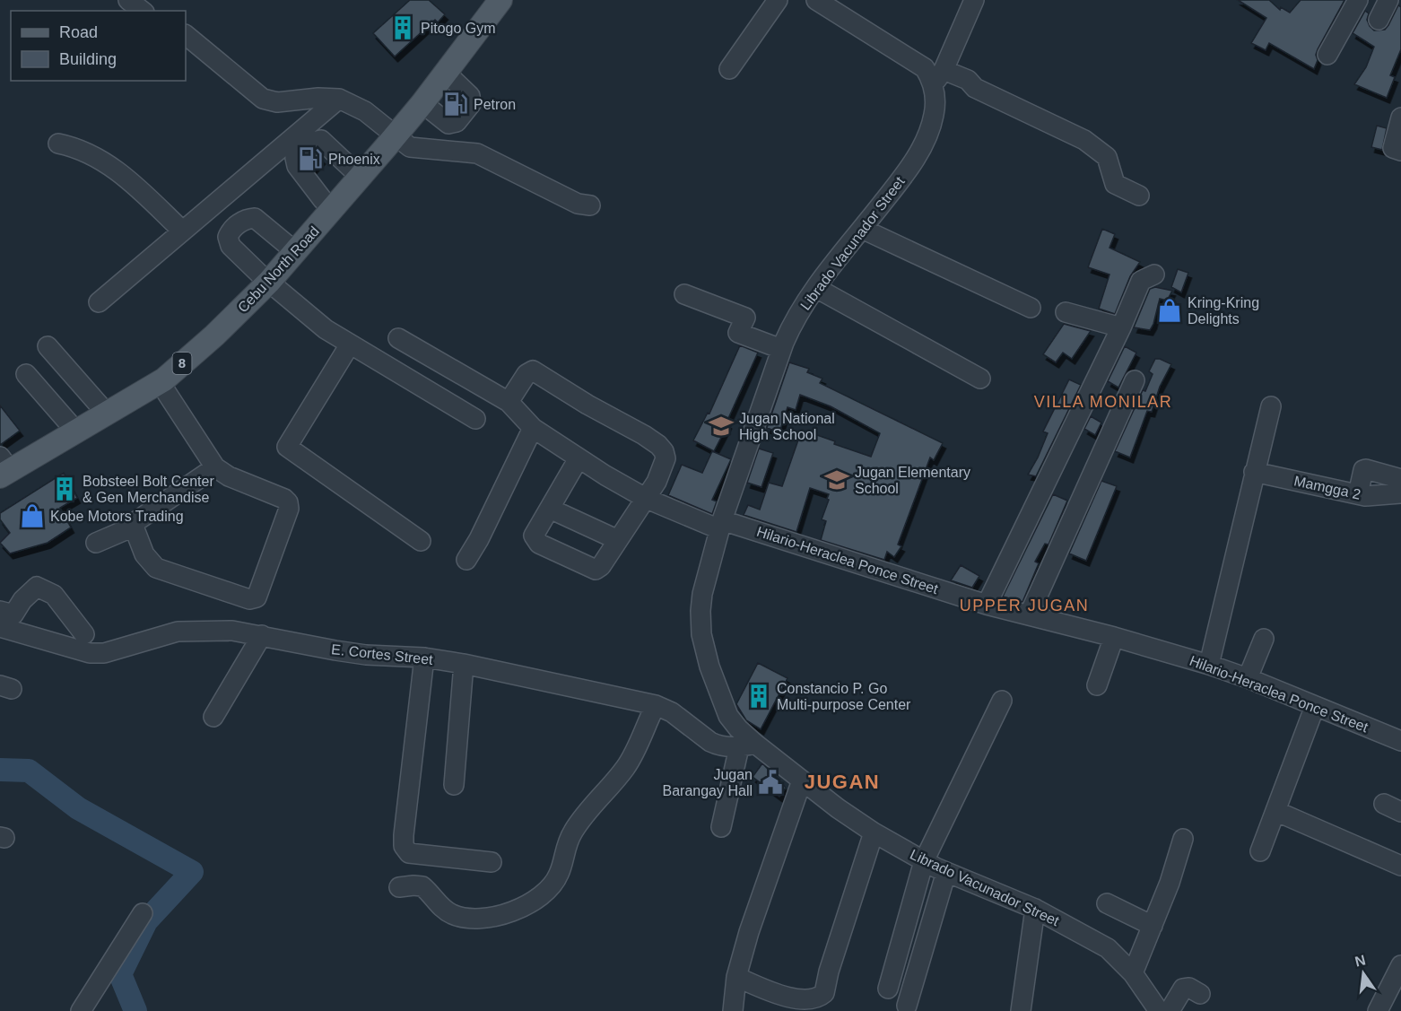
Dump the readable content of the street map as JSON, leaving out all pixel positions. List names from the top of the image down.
{
  "streets": {
    "main road": ["Cebu North Road", "8"],
    "street": [
      "Librado Vacunador Street",
      "Mamgga 2",
      "Hilario-Heraclea Ponce Street",
      "E. Cortes Street"
    ]
  },
  "crossings": [
    ["Librado Vacunador Street", "Hilario-Heraclea Ponce Street"],
    ["Librado Vacunador Street", "E. Cortes Street"]
  ],
  "districts": ["VILLA MONILAR", "UPPER JUGAN", "JUGAN"],
  "places": {
    "building": ["Pitogo Gym", "Bobsteel Bolt Center & Gen Merchandise", "Constancio P. Go Multi-purpose Center"],
    "fuel station": ["Petron", "Phoenix"],
    "shop": ["Kring-Kring Delights", "Kobe Motors Trading"],
    "school or university": ["Jugan National High School", "Jugan Elementary School"],
    "public building": ["Jugan Barangay Hall"]
  },
  "legend": ["Road", "Building"],
  "north": "top"
}
